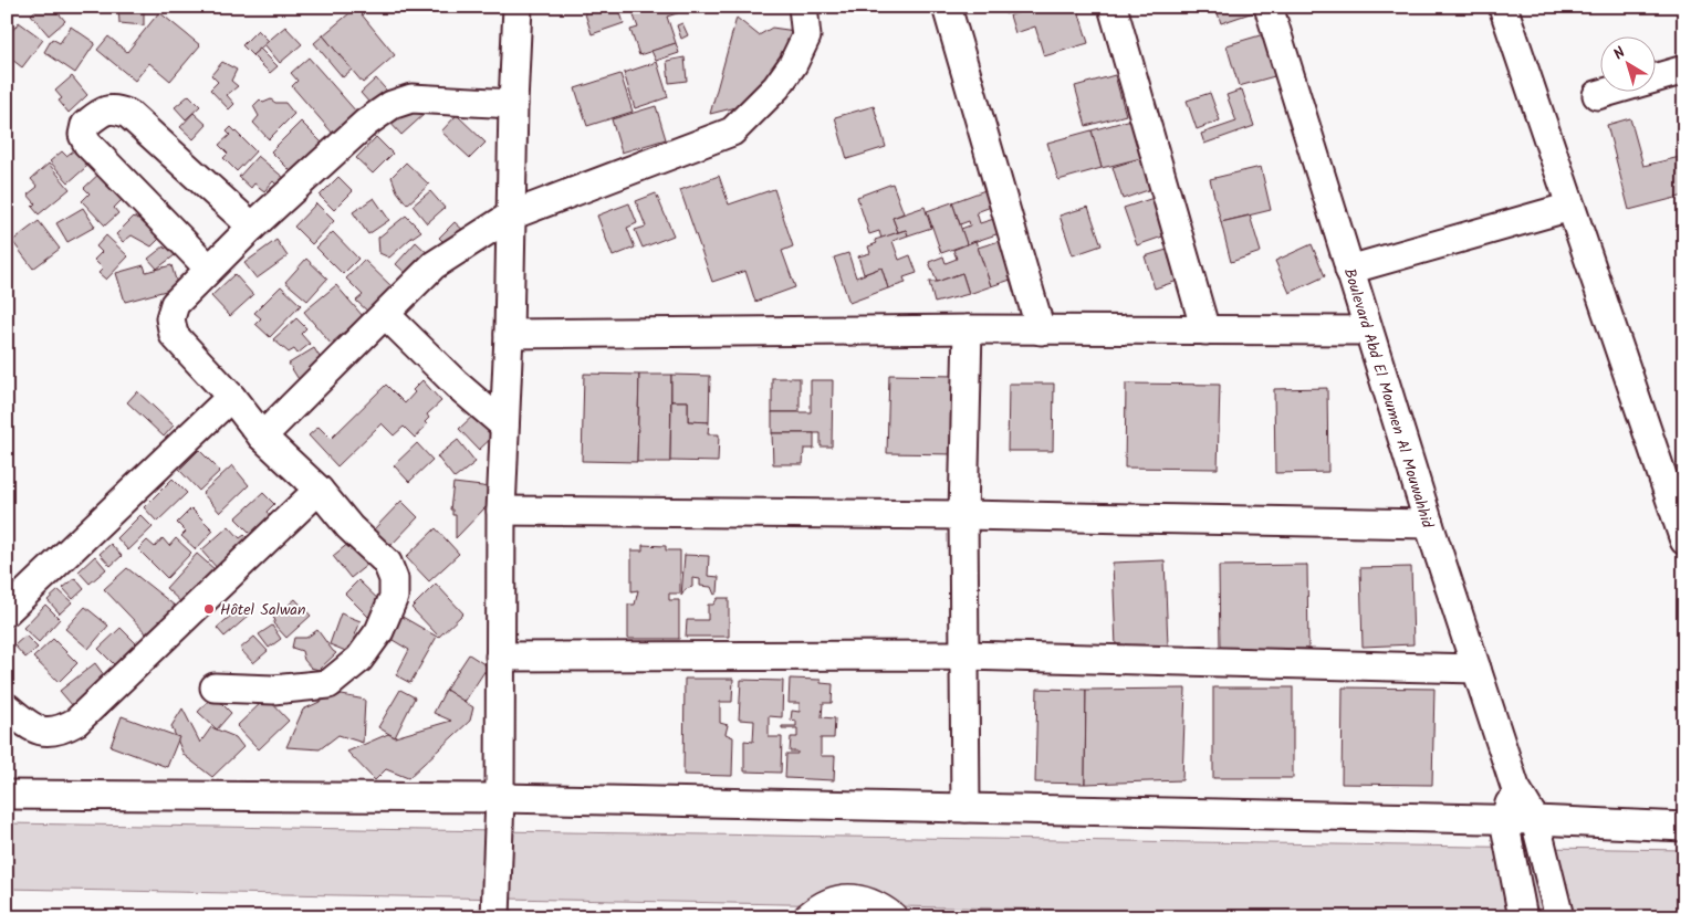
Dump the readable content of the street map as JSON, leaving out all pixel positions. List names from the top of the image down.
{
  "streets": {
    "street": ["Boulevard Abd El Moumen Al Mouwahhid"]
  },
  "places": ["Hôtel Salwan"],
  "north": "top left"
}
